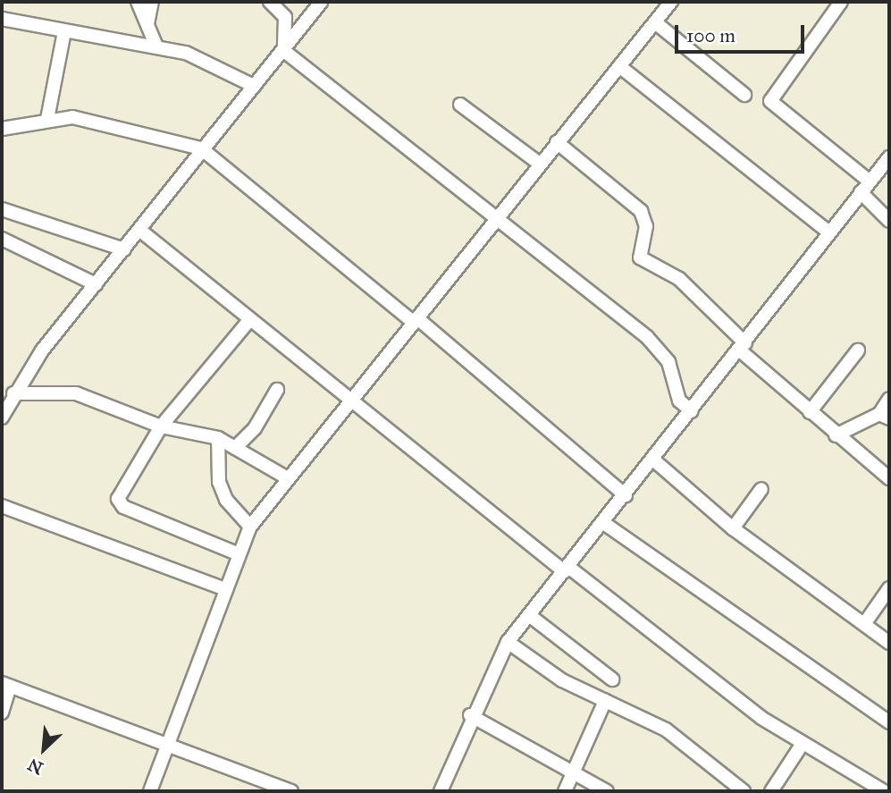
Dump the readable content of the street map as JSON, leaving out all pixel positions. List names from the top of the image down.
{
  "scale_bar": "100 m",
  "north": "bottom left"
}
